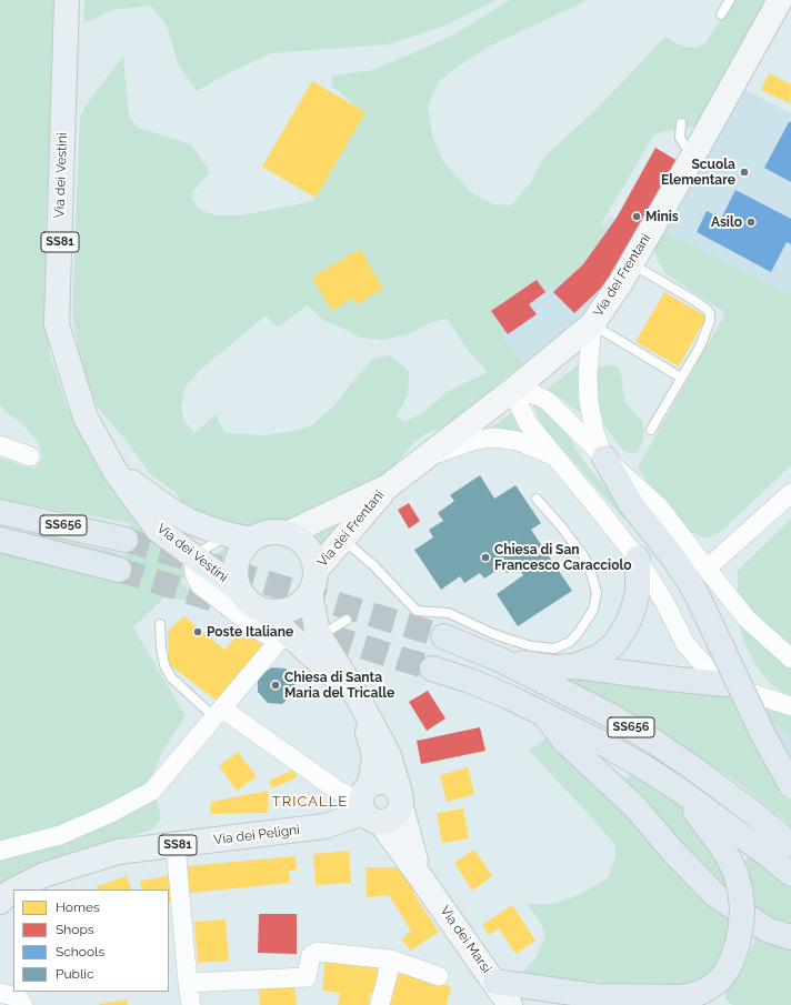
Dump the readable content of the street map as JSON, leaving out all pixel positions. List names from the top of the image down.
{
  "streets": {
    "highway": ["SS656"],
    "main road": [
      "Via dei Vestini",
      "SS81",
      "Via dei Frentani",
      "Via dei Peligni",
      "Via dei Marsi"
    ]
  },
  "crossings": [
    ["Via dei Vestini", "SS81"],
    ["Via dei Vestini", "Via dei Frentani"],
    ["Via dei Vestini", "Via dei Marsi"],
    ["SS81", "Via dei Frentani"],
    ["SS81", "Via dei Marsi"],
    ["Via dei Frentani", "Via dei Marsi"],
    ["Via dei Peligni", "Via dei Marsi"]
  ],
  "districts": ["TRICALLE"],
  "places": [
    "Scuola Elementare",
    "Minis",
    "Asilo",
    "Chiesa di San Francesco Caracciolo",
    "Poste Italiane",
    "Chiesa di Santa Maria del Tricalle"
  ],
  "legend": [
    "Homes",
    "Shops",
    "Schools",
    "Public"
  ]
}
